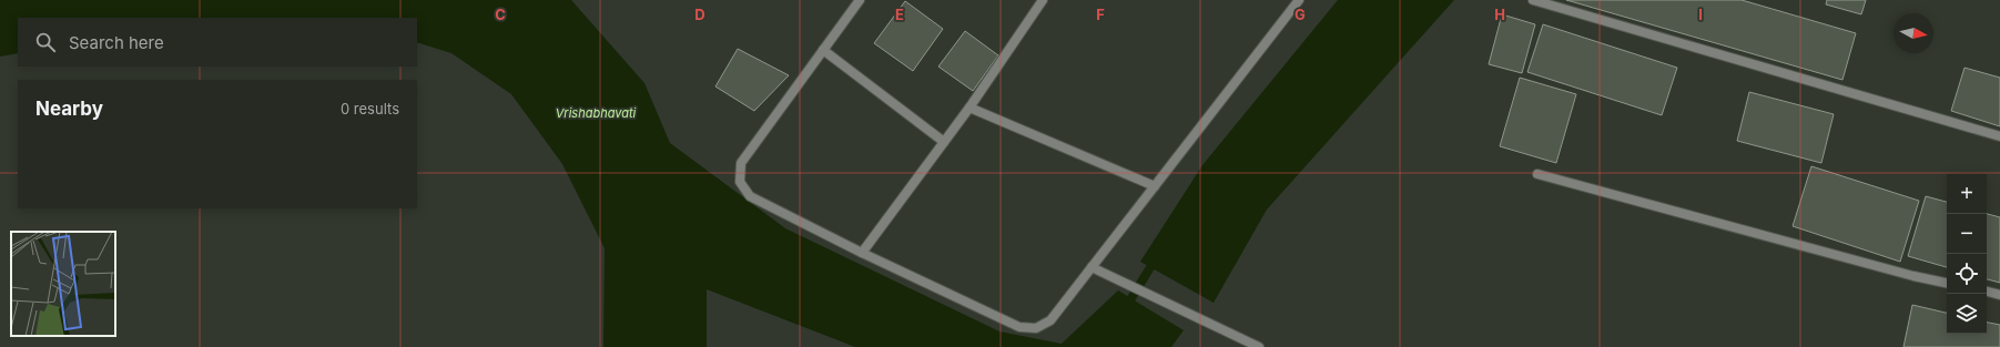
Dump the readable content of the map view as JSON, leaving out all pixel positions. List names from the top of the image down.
{
  "water": ["Vrishabhavati"],
  "north": "right",
  "page": {
    "search": "Search here",
    "heading": ["Nearby", "0 results"],
    "map_buttons": ["+", "−"]
  },
  "grid": {
    "columns": [
      "C",
      "D",
      "E",
      "F",
      "G",
      "H",
      "I"
    ]
  }
}
